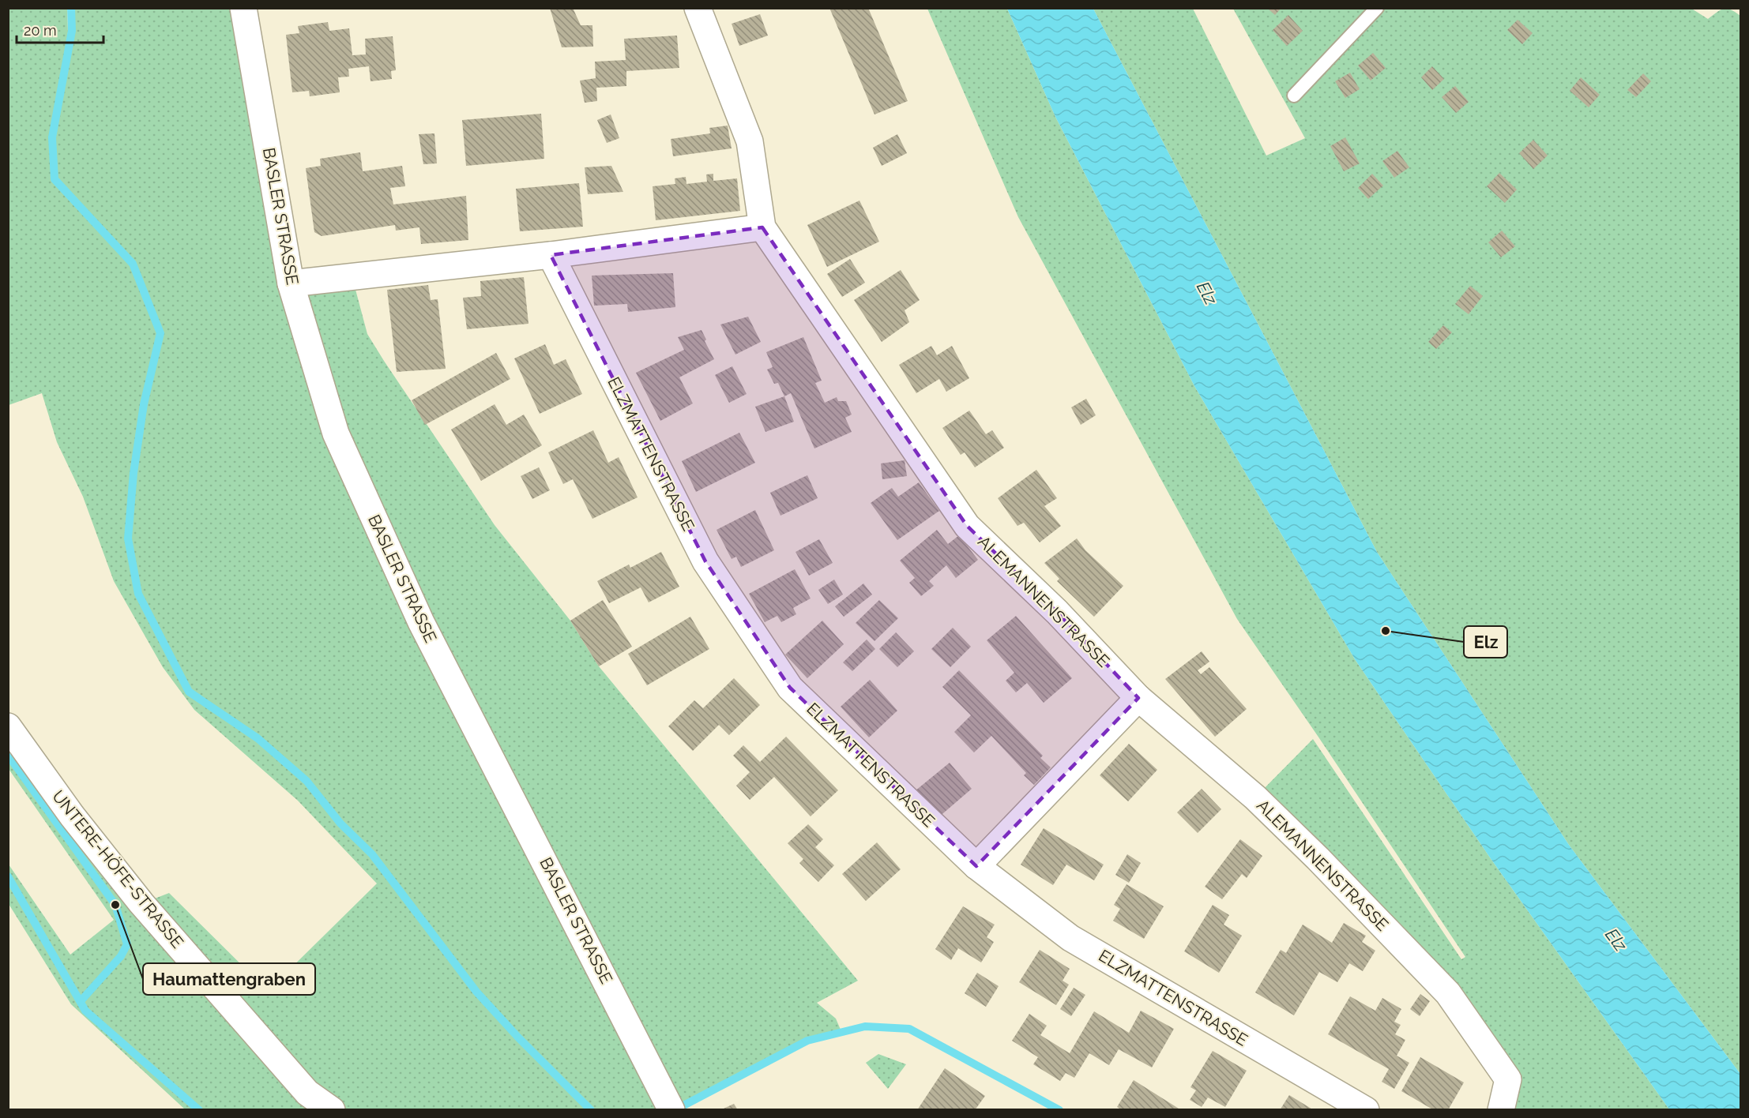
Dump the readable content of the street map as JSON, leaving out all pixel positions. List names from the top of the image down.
{
  "streets": {
    "street": [
      "BASLER STRASSE",
      "ELZMATTENSTRASSE",
      "ALEMANNENSTRASSE",
      "UNTERE-HÖFE-STRASSE"
    ]
  },
  "water": ["Elz"],
  "places": ["Elz", "Haumattengraben"],
  "scale_bar": "20 m"
}
